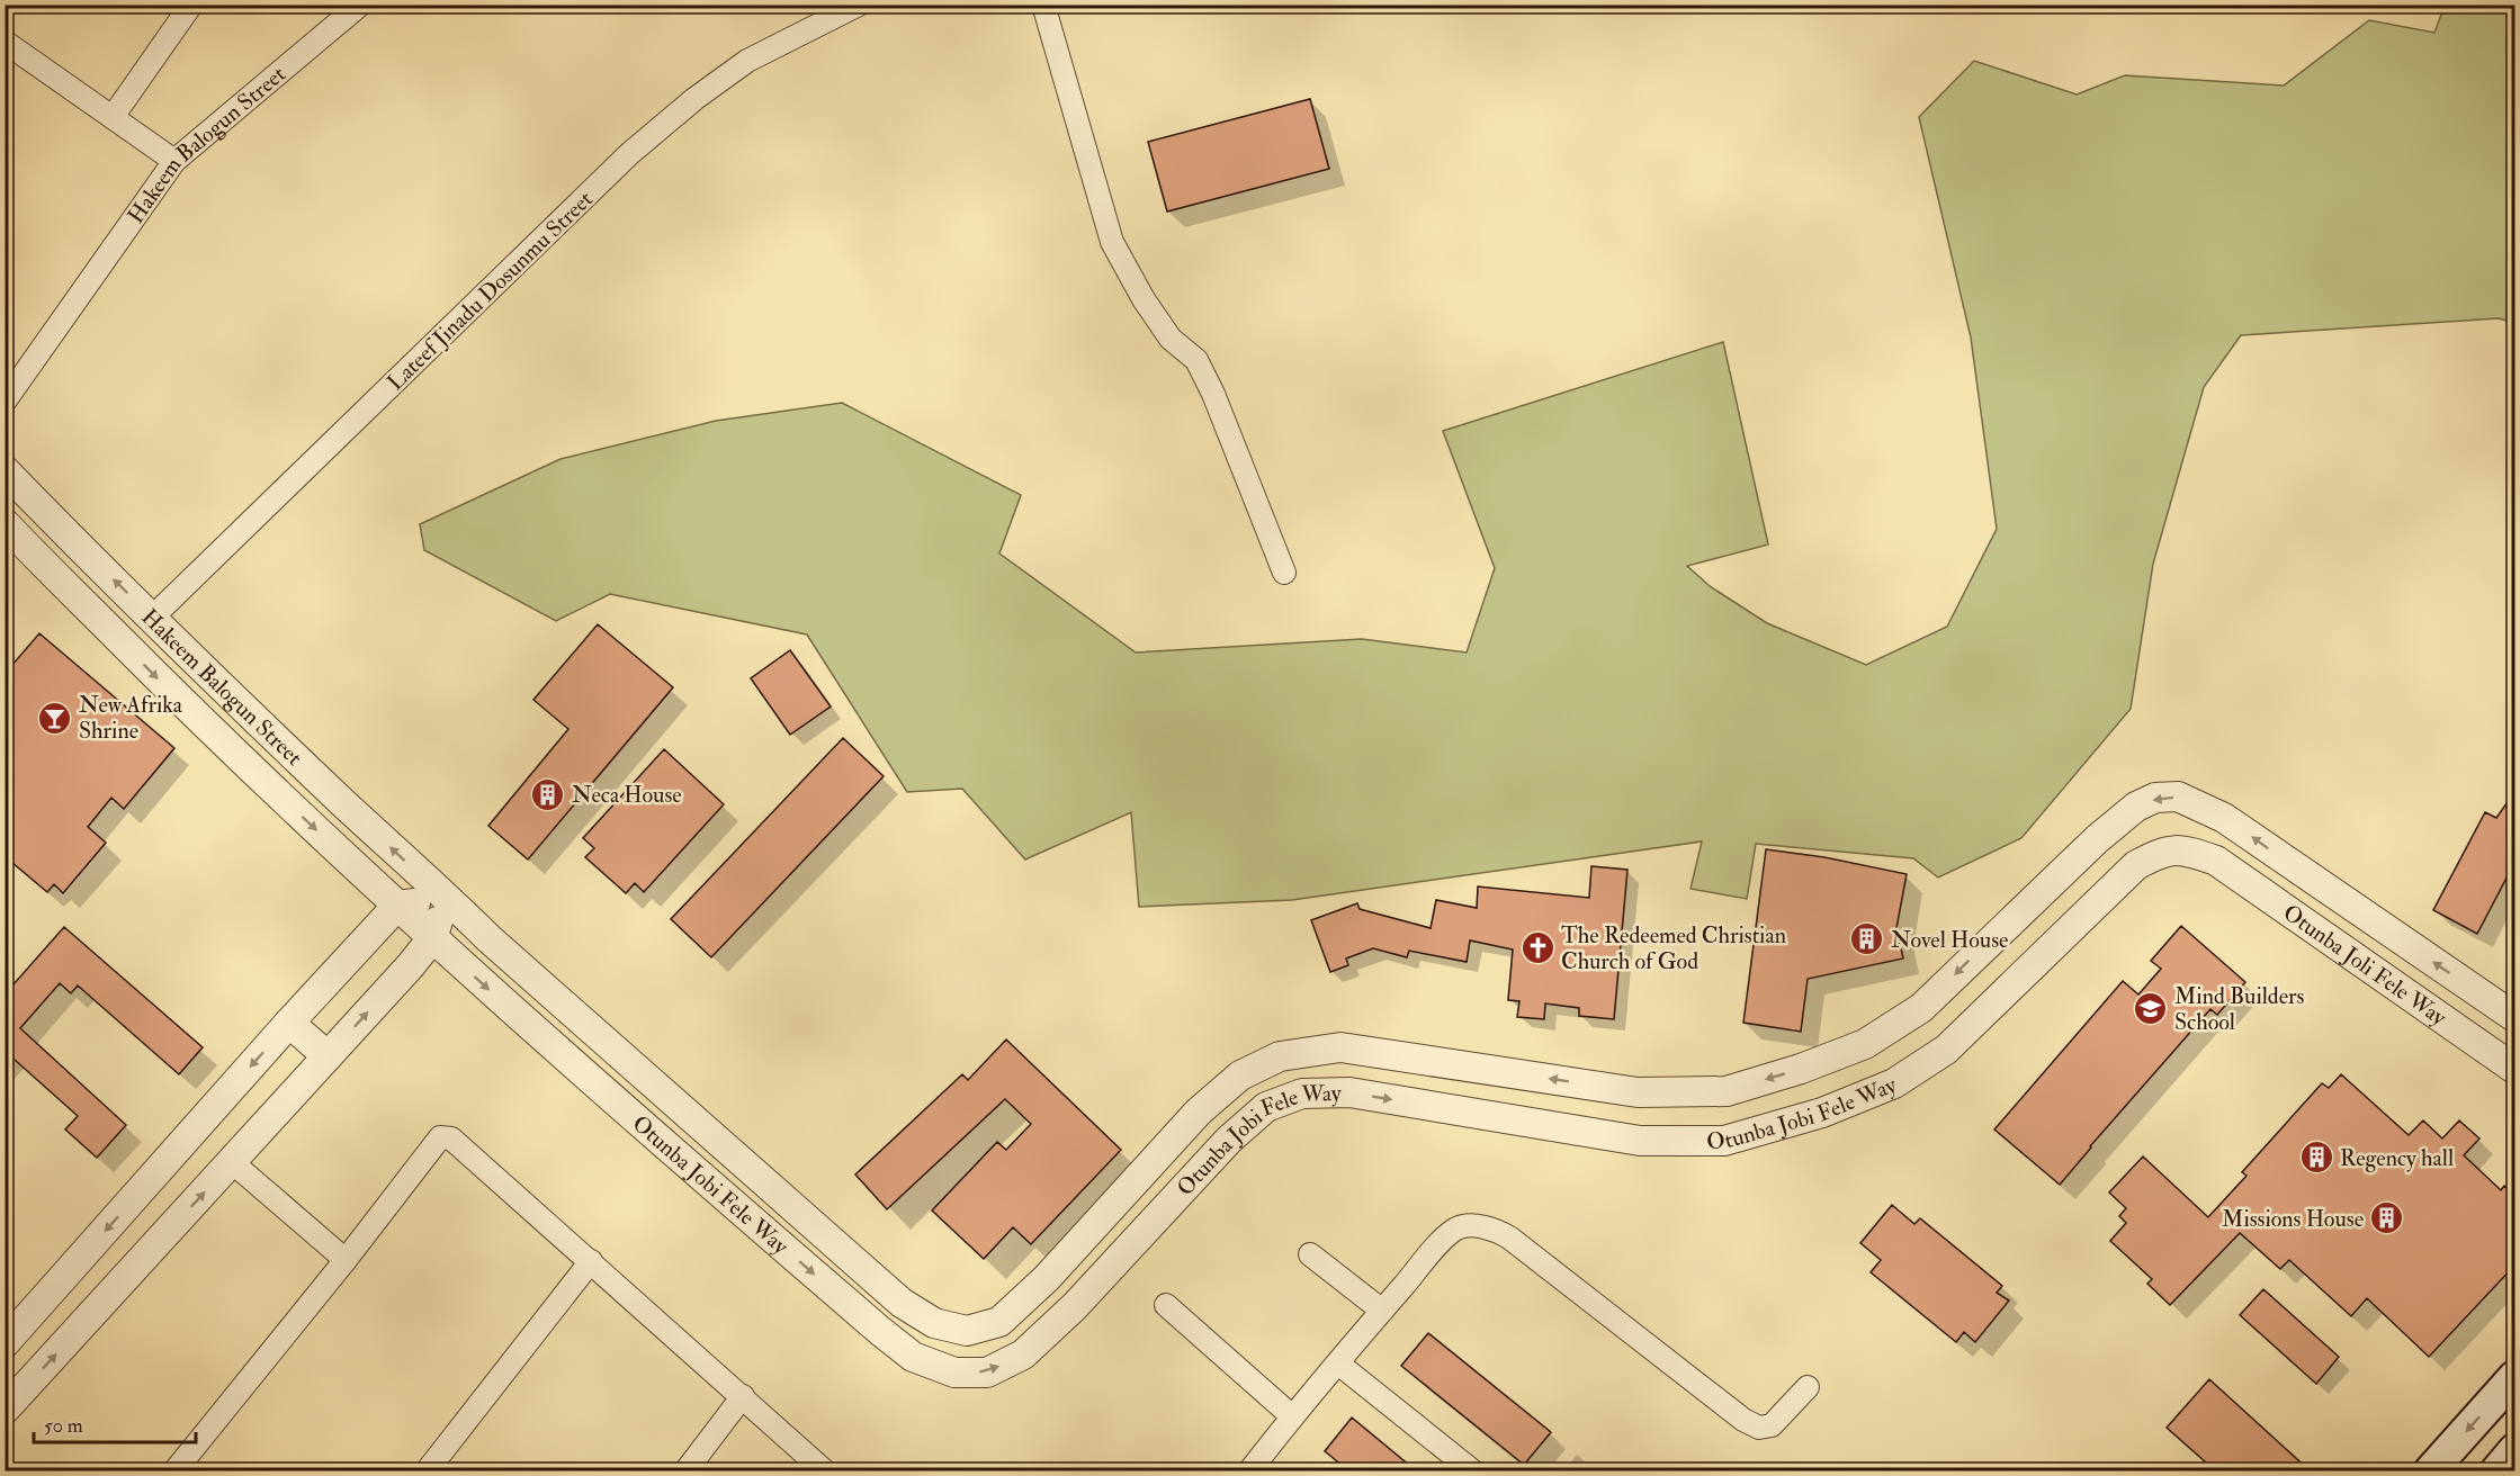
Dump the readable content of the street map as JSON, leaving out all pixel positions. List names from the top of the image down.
{
  "streets": {
    "street": [
      "Hakeem Balogun Street",
      "Lateef Jinadu Dosunmu Street",
      "Otunba Joli Fele Way",
      "Otunba Jobi Fele Way"
    ]
  },
  "crossings": [
    ["Hakeem Balogun Street", "Lateef Jinadu Dosunmu Street"],
    ["Hakeem Balogun Street", "Otunba Jobi Fele Way"],
    ["Otunba Joli Fele Way", "Otunba Jobi Fele Way"]
  ],
  "places": {
    "bar": ["New Afrika Shrine"],
    "building": [
      "Neca House",
      "Novel House",
      "Regency hall",
      "Missions House"
    ],
    "church": ["The Redeemed Christian Church of God"],
    "school or university": ["Mind Builders School"]
  },
  "scale_bar": "50 m"
}
